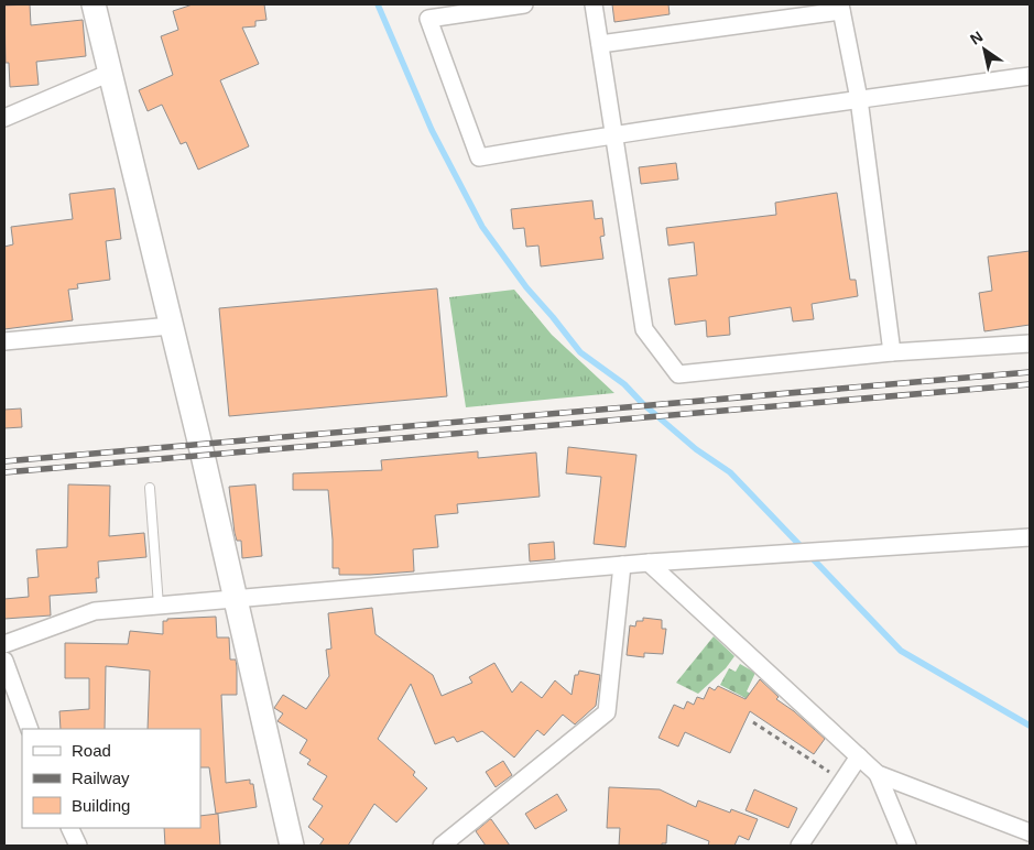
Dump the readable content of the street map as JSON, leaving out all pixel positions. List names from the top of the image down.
{
  "legend": ["Road", "Railway", "Building"],
  "north": "top left"
}
